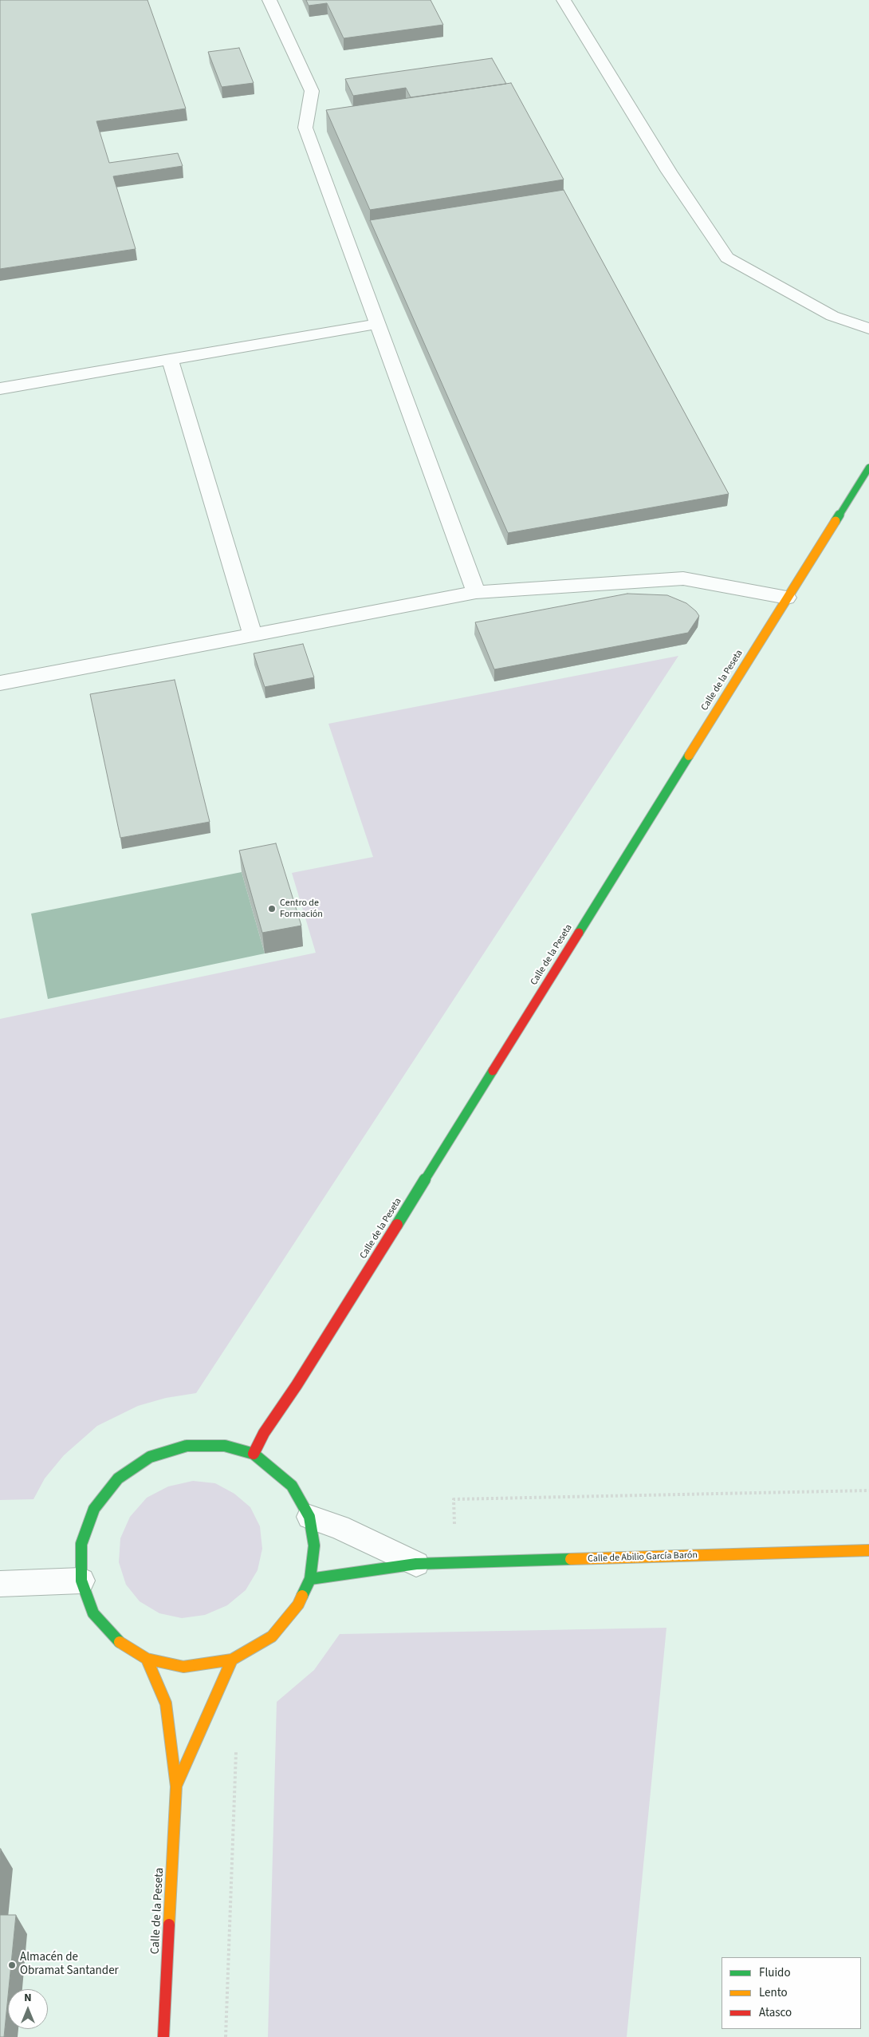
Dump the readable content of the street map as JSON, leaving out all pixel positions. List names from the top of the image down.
{
  "streets": {
    "street": ["Calle de la Peseta", "Calle de Abilio García Barón"]
  },
  "places": ["Centro de Formación", "Almacén de Obramat Santander"],
  "legend": ["Fluido", "Lento", "Atasco"],
  "north": "top"
}
